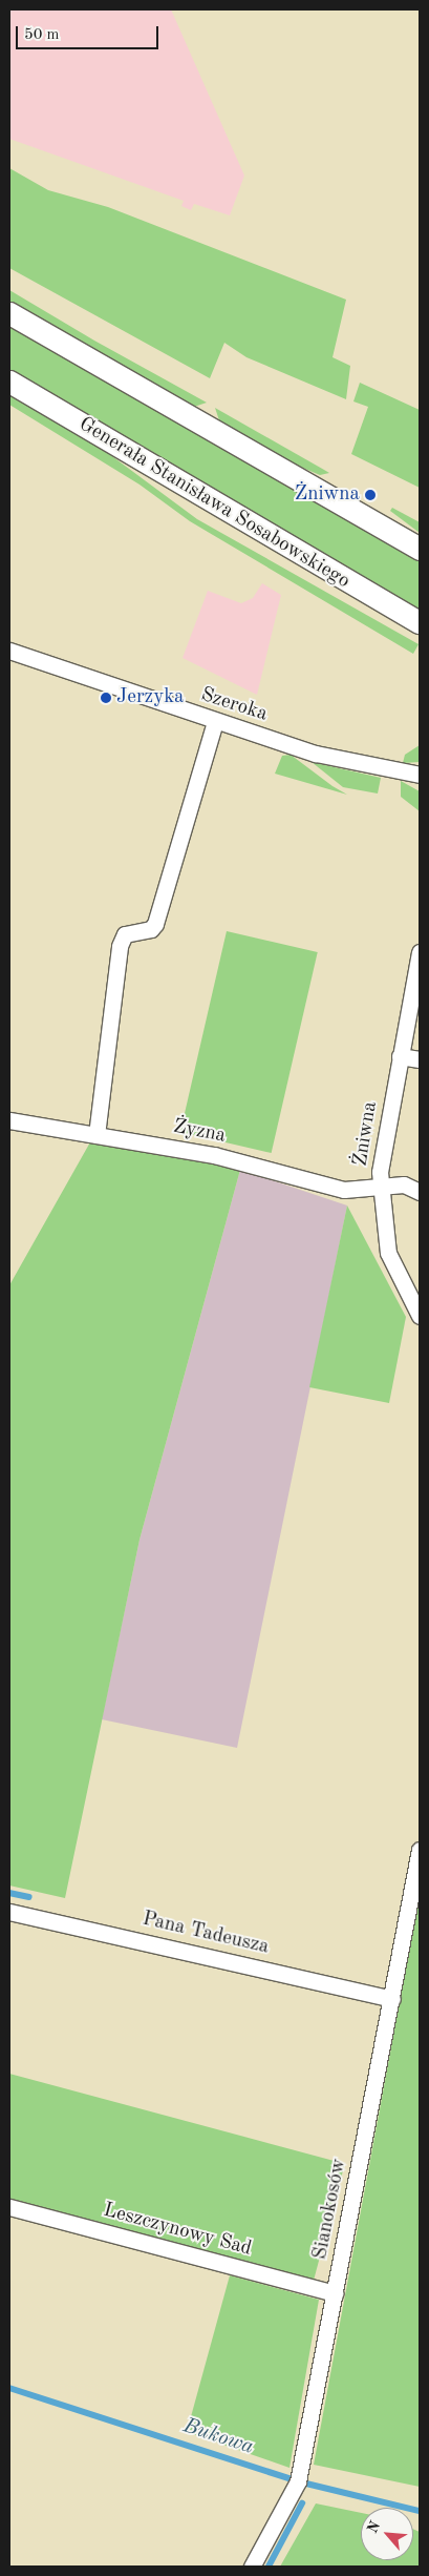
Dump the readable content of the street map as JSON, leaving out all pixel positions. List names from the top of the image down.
{
  "streets": {
    "main road": ["Generała Stanisława Sosabowskiego"],
    "street": [
      "Szeroka",
      "Żyzna",
      "Żniwna",
      "Pana Tadeusza",
      "Sianokosów",
      "Leszczynowy Sad"
    ]
  },
  "crossings": [
    ["Żyzna", "Żniwna"],
    ["Pana Tadeusza", "Sianokosów"],
    ["Sianokosów", "Leszczynowy Sad"]
  ],
  "water": ["Bukowa"],
  "places": ["Żniwna", "Jerzyka"],
  "scale_bar": "50 m",
  "north": "top left"
}
